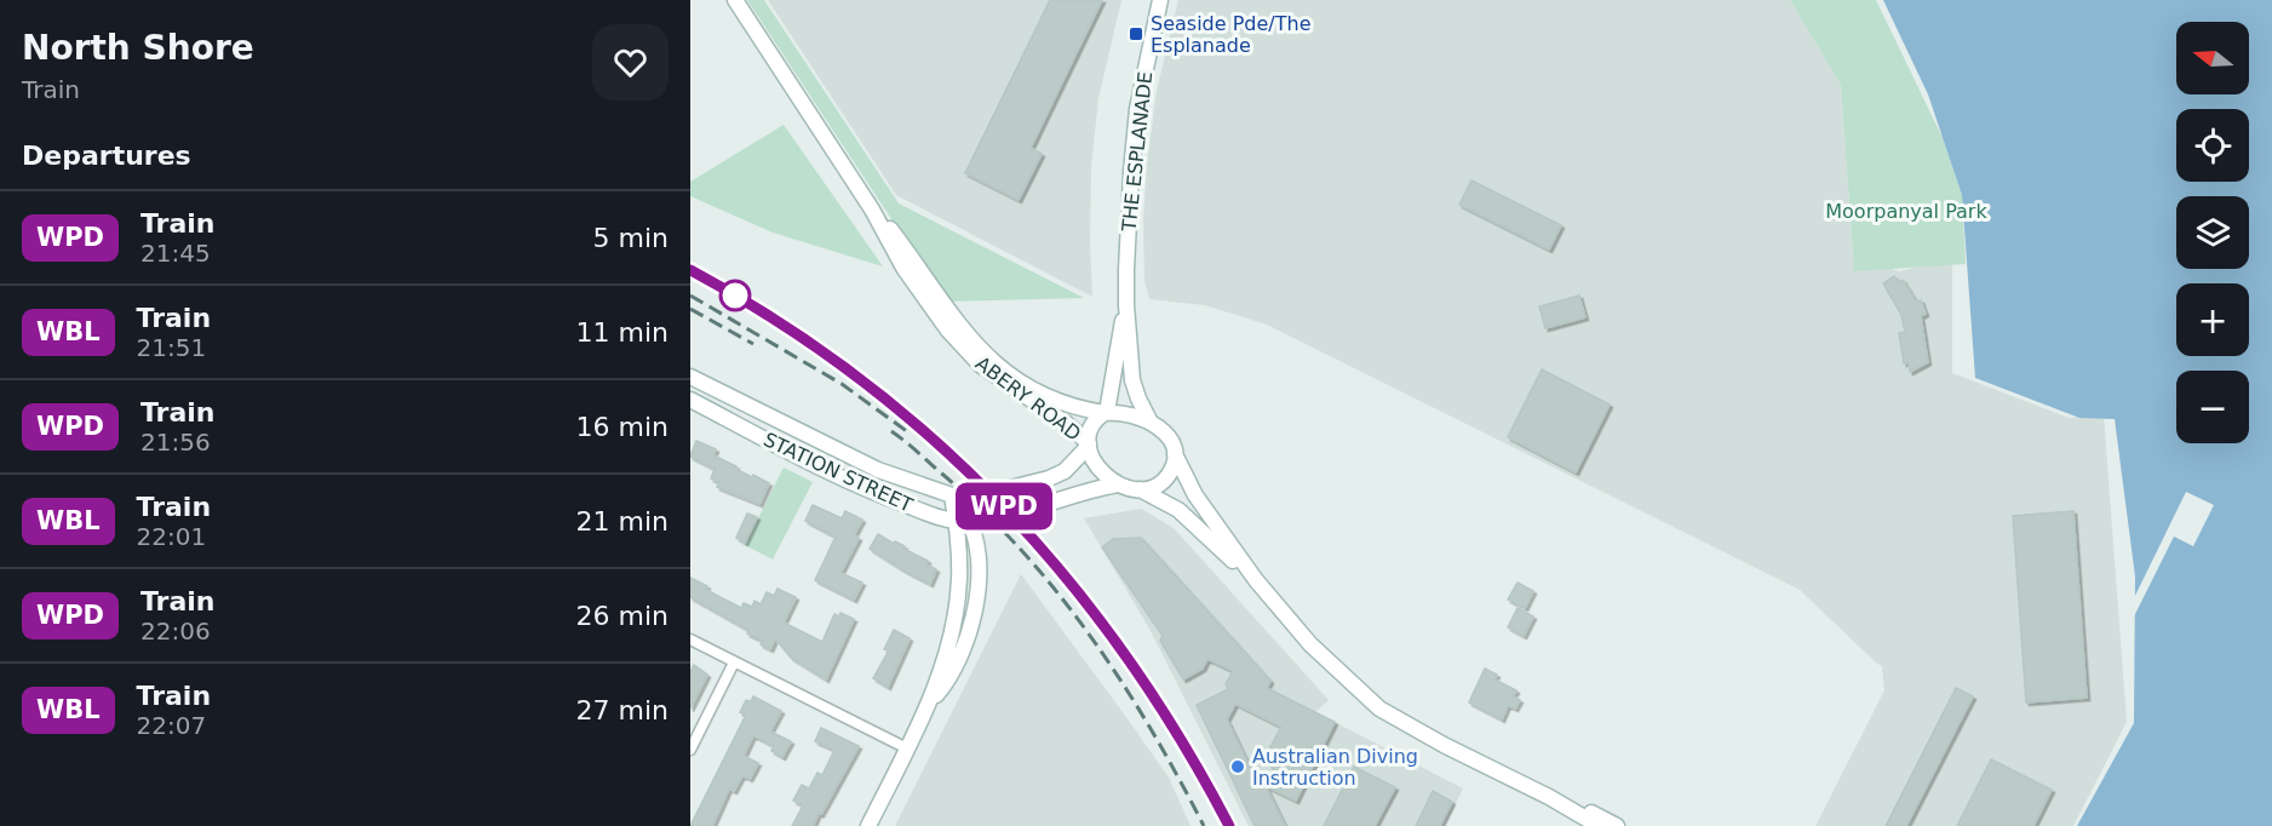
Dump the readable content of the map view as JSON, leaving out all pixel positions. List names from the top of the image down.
{
  "streets": {
    "main road": ["THE ESPLANADE", "ABERY ROAD", "STATION STREET"]
  },
  "crossings": [
    ["THE ESPLANADE", "ABERY ROAD"],
    ["THE ESPLANADE", "STATION STREET"],
    ["ABERY ROAD", "STATION STREET"]
  ],
  "parks": ["Moorpanyal Park"],
  "places": {
    "transit": ["Seaside Pde/The Esplanade"],
    "other": ["Australian Diving Instruction"]
  },
  "north": "left",
  "page": {
    "heading": [
      ["North Shore", "Train"],
      "Departures"
    ],
    "on_map": "WPD",
    "map_buttons": ["+", "−"],
    "list": [
      {
        "mark": "WPD",
        "name": "Train",
        "note": "21:45",
        "value": "5 min"
      },
      {
        "mark": "WBL",
        "name": "Train",
        "note": "21:51",
        "value": "11 min"
      },
      {
        "mark": "WPD",
        "name": "Train",
        "note": "21:56",
        "value": "16 min"
      },
      {
        "mark": "WBL",
        "name": "Train",
        "note": "22:01",
        "value": "21 min"
      },
      {
        "mark": "WPD",
        "name": "Train",
        "note": "22:06",
        "value": "26 min"
      },
      {
        "mark": "WBL",
        "name": "Train",
        "note": "22:07",
        "value": "27 min"
      }
    ]
  }
}
